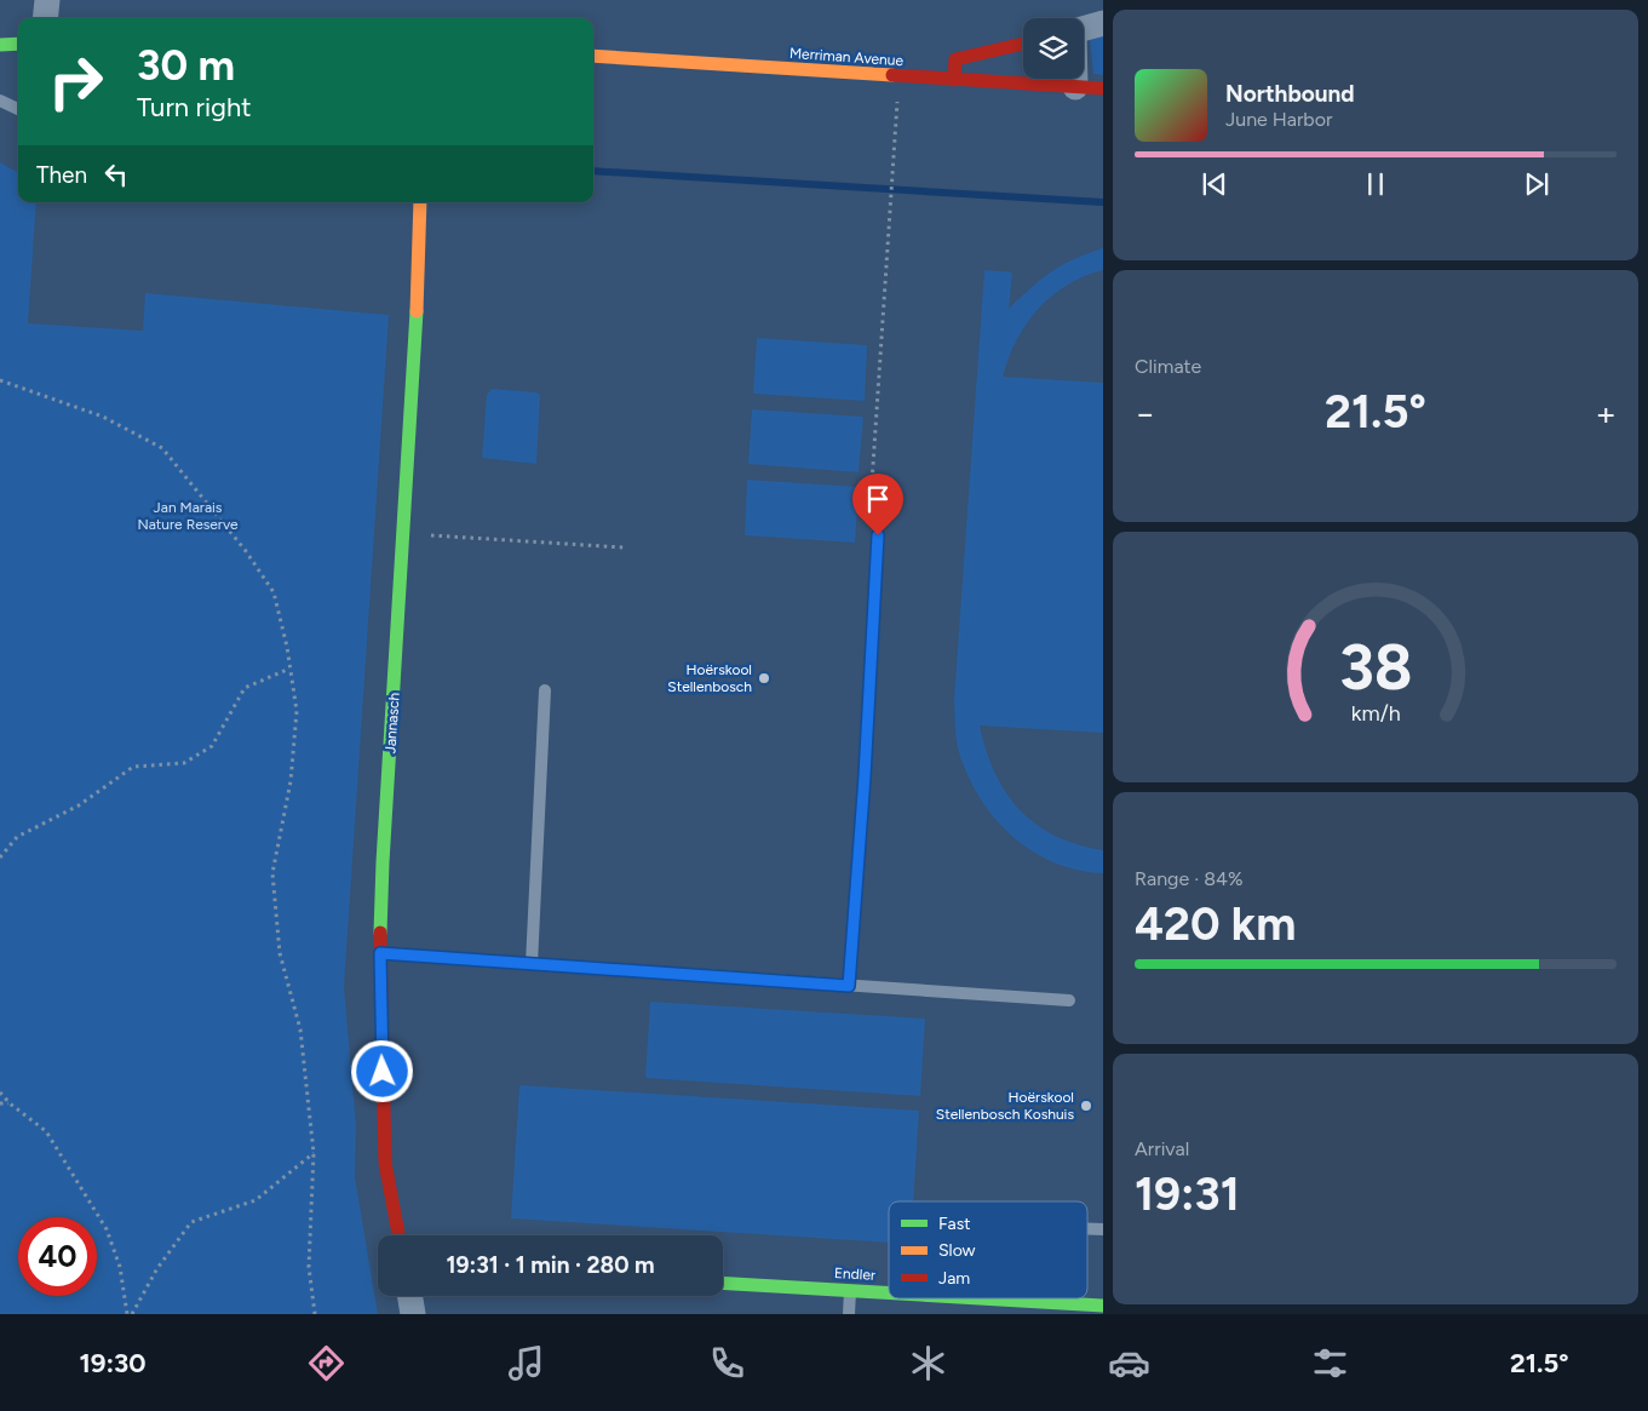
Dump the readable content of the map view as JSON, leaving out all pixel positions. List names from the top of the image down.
{
  "streets": {
    "street": ["Merriman Avenue", "Jannasch", "Endler"]
  },
  "parks": ["Jan Marais Nature Reserve"],
  "places": ["Hoërskool Stellenbosch", "Hoërskool Stellenbosch Koshuis"],
  "legend": ["Fast", "Slow", "Jam"],
  "page": {
    "turn": ["30 m", "Turn right"],
    "song": ["Northbound", "June Harbor"],
    "then": "Then",
    "tile": [
      "Climate",
      ["Range · 84%", "420 km"],
      ["Arrival", "19:31"]
    ],
    "heat": ["−", "21.5°", "+"],
    "limit": "40",
    "trip": "19:31 · 1 min · 280 m",
    "tabs": ["19:30", "21.5°"],
    "gauge": ["38", "km/h"]
  }
}
